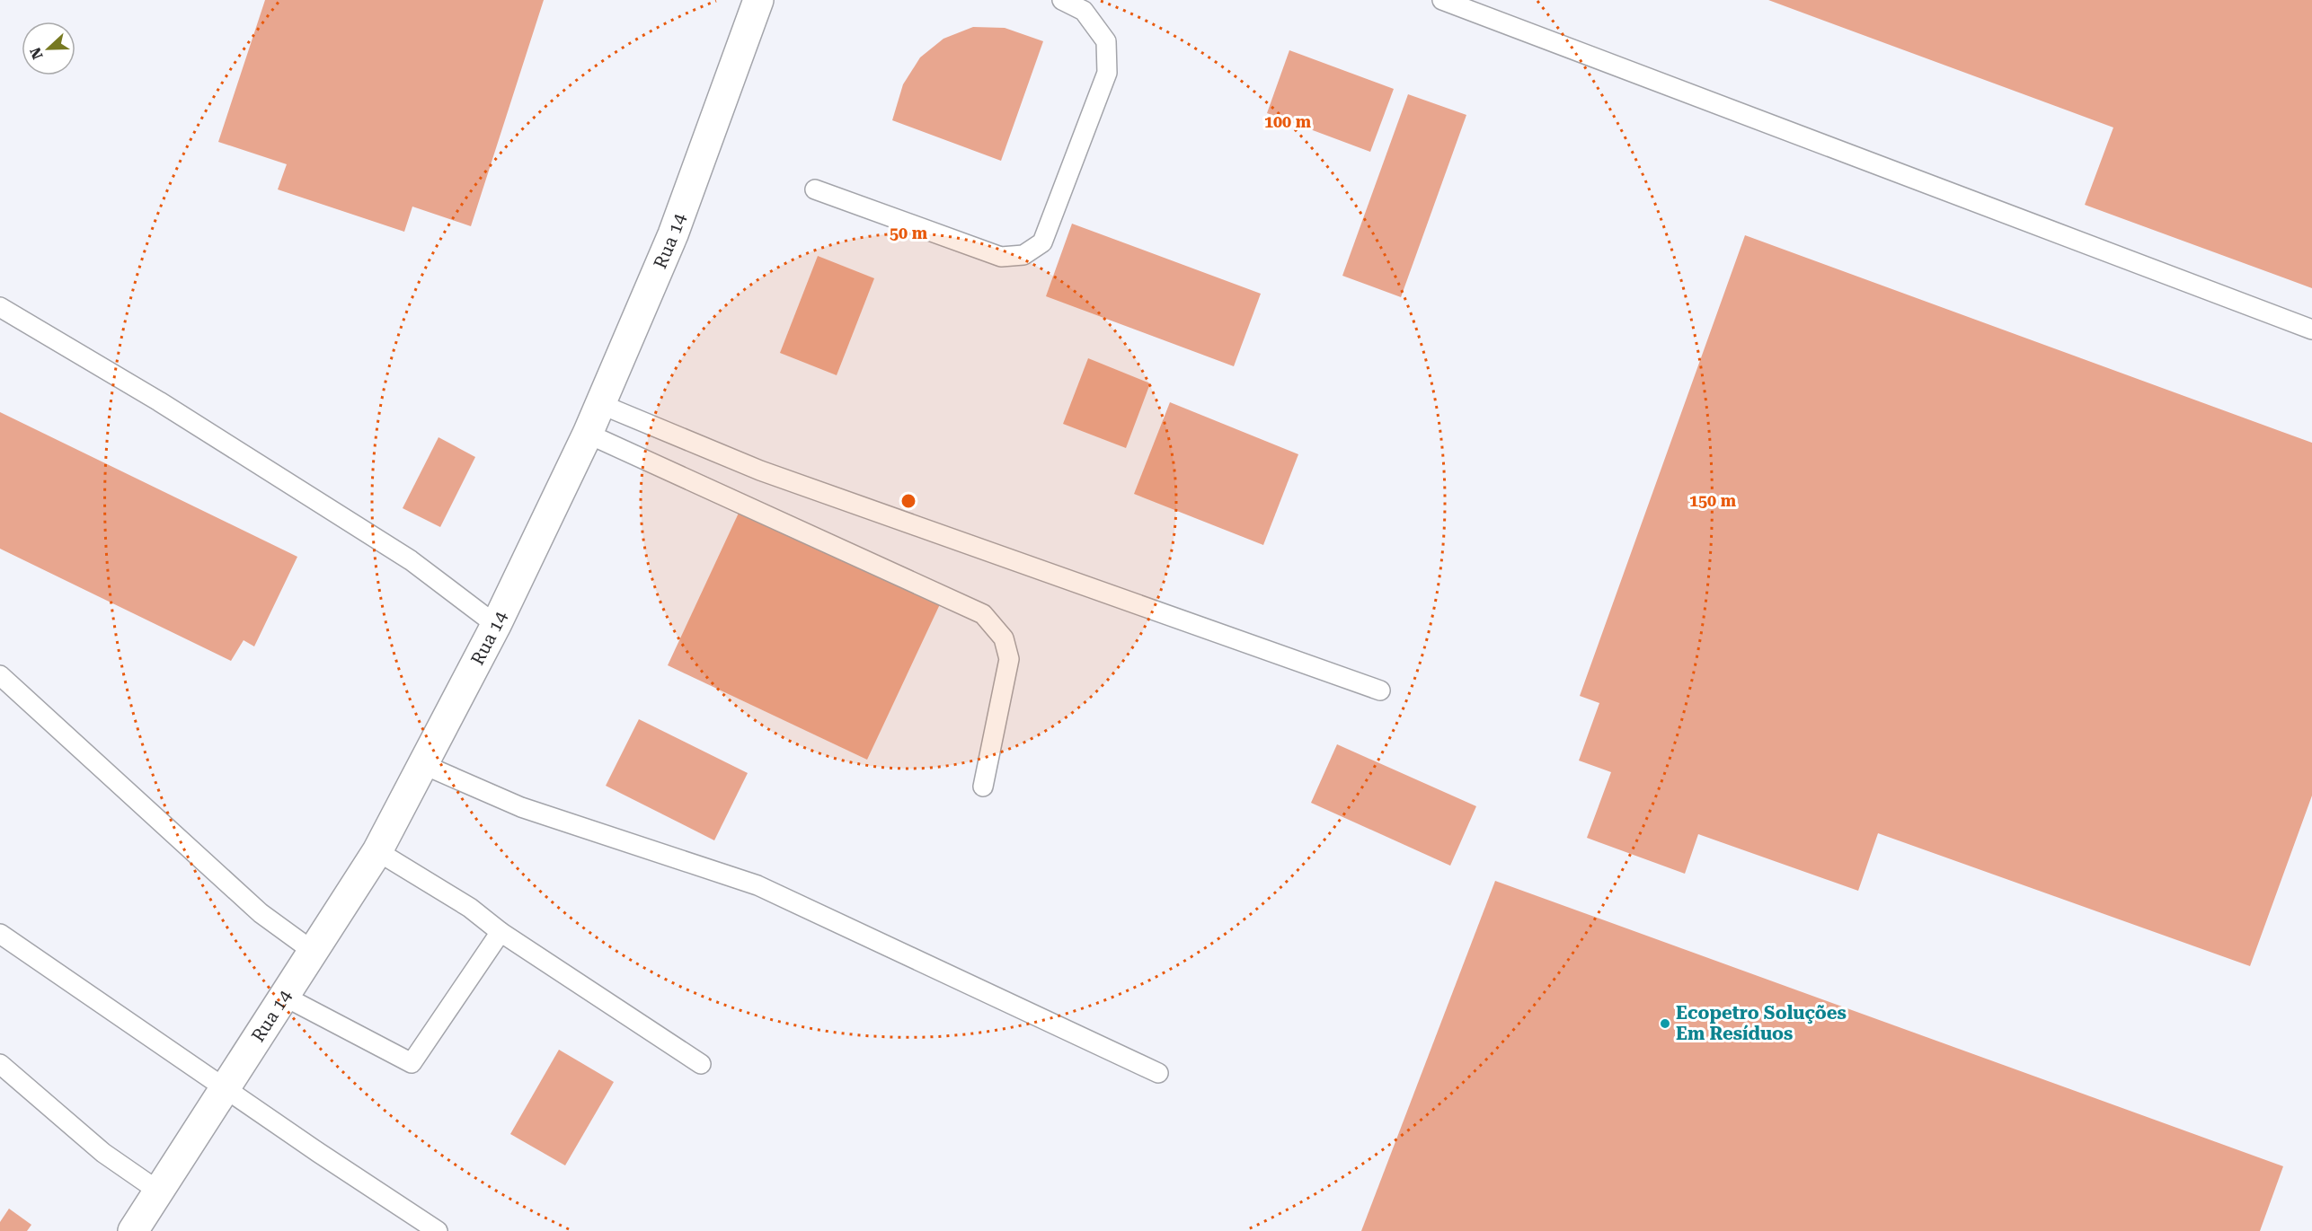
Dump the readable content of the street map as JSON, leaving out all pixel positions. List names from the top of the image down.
{
  "streets": {
    "street": ["Rua 14"]
  },
  "places": ["Ecopetro Soluções Em Resíduos"],
  "north": "left",
  "rings": ["100 m", "50 m", "150 m"]
}
